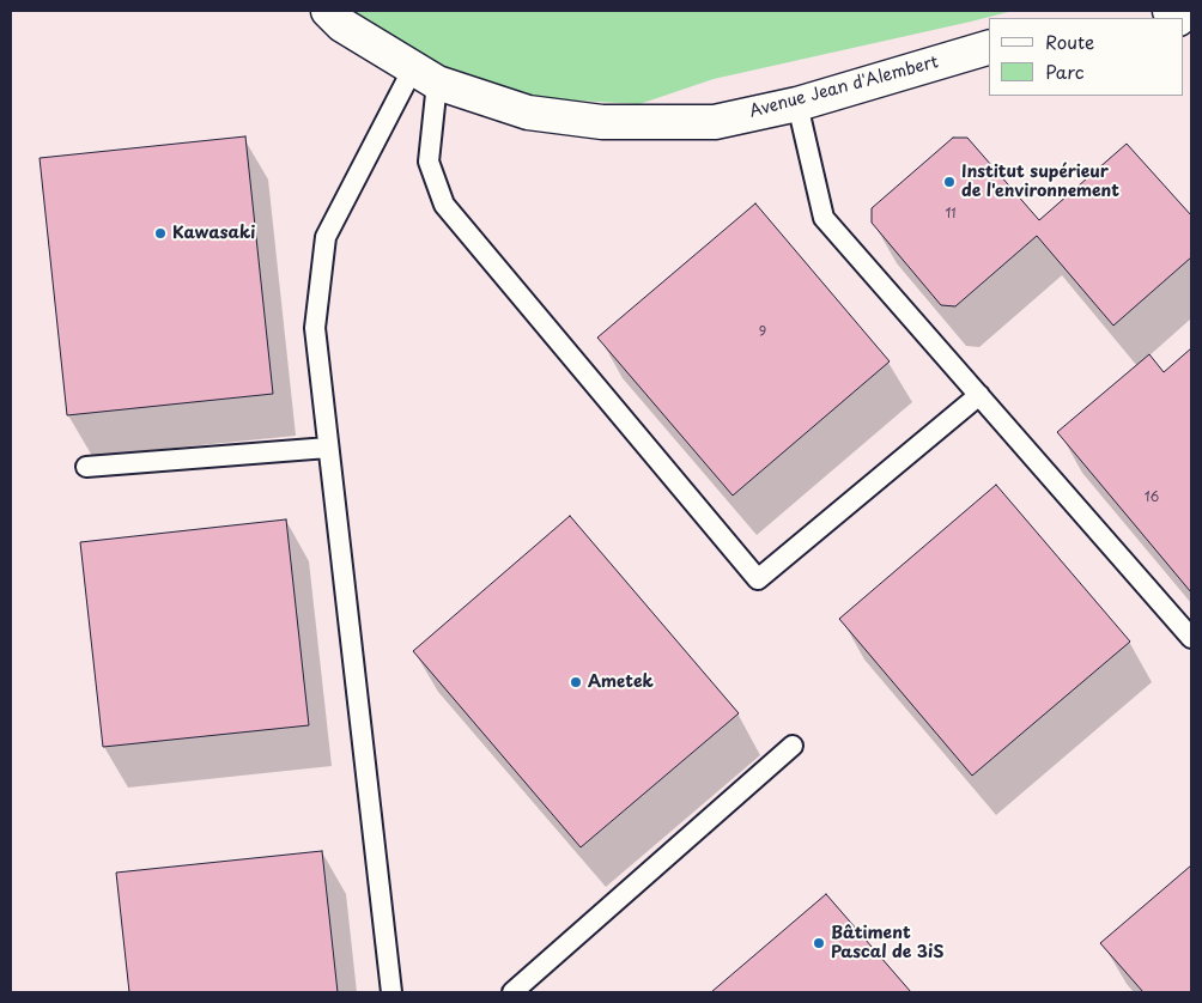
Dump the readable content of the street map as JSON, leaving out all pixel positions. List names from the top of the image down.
{
  "streets": {
    "street": ["Avenue Jean d'Alembert"]
  },
  "places": [
    "Institut supérieur de l'environnement",
    "Kawasaki",
    "Ametek",
    "Bâtiment Pascal de 3iS"
  ],
  "house_numbers": ["11", "9", "16"],
  "legend": ["Route", "Parc"]
}
